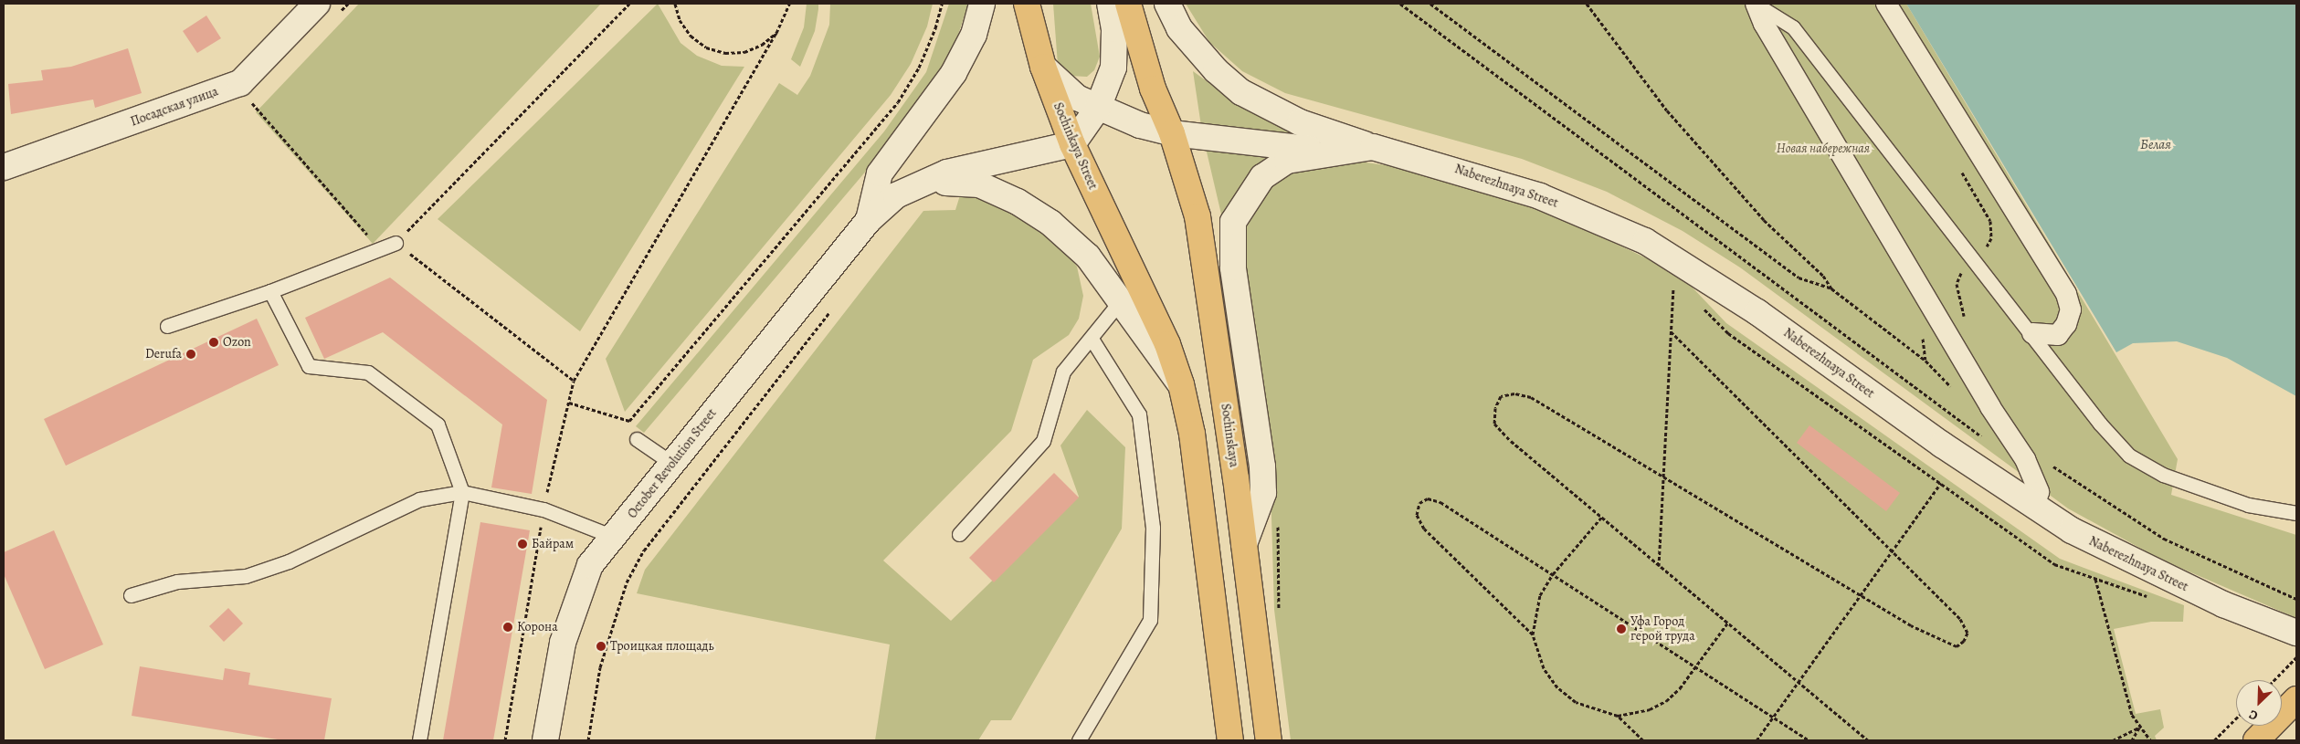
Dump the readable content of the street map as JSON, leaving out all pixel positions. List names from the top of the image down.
{
  "streets": {
    "main road": ["Sochinkaya Street", "Sochinskaya"],
    "street": ["Посадская улица", "Naberezhnaya Street", "October Revolution Street"]
  },
  "crossings": [
    ["Sochinkaya Street", "October Revolution Street"]
  ],
  "water": ["Белая"],
  "parks": ["Новая набережная"],
  "places": [
    "Ozon",
    "Derufa",
    "Байрам",
    "Корона",
    "Уфа Город герой труда",
    "Троицкая площадь"
  ],
  "north": "bottom left"
}
